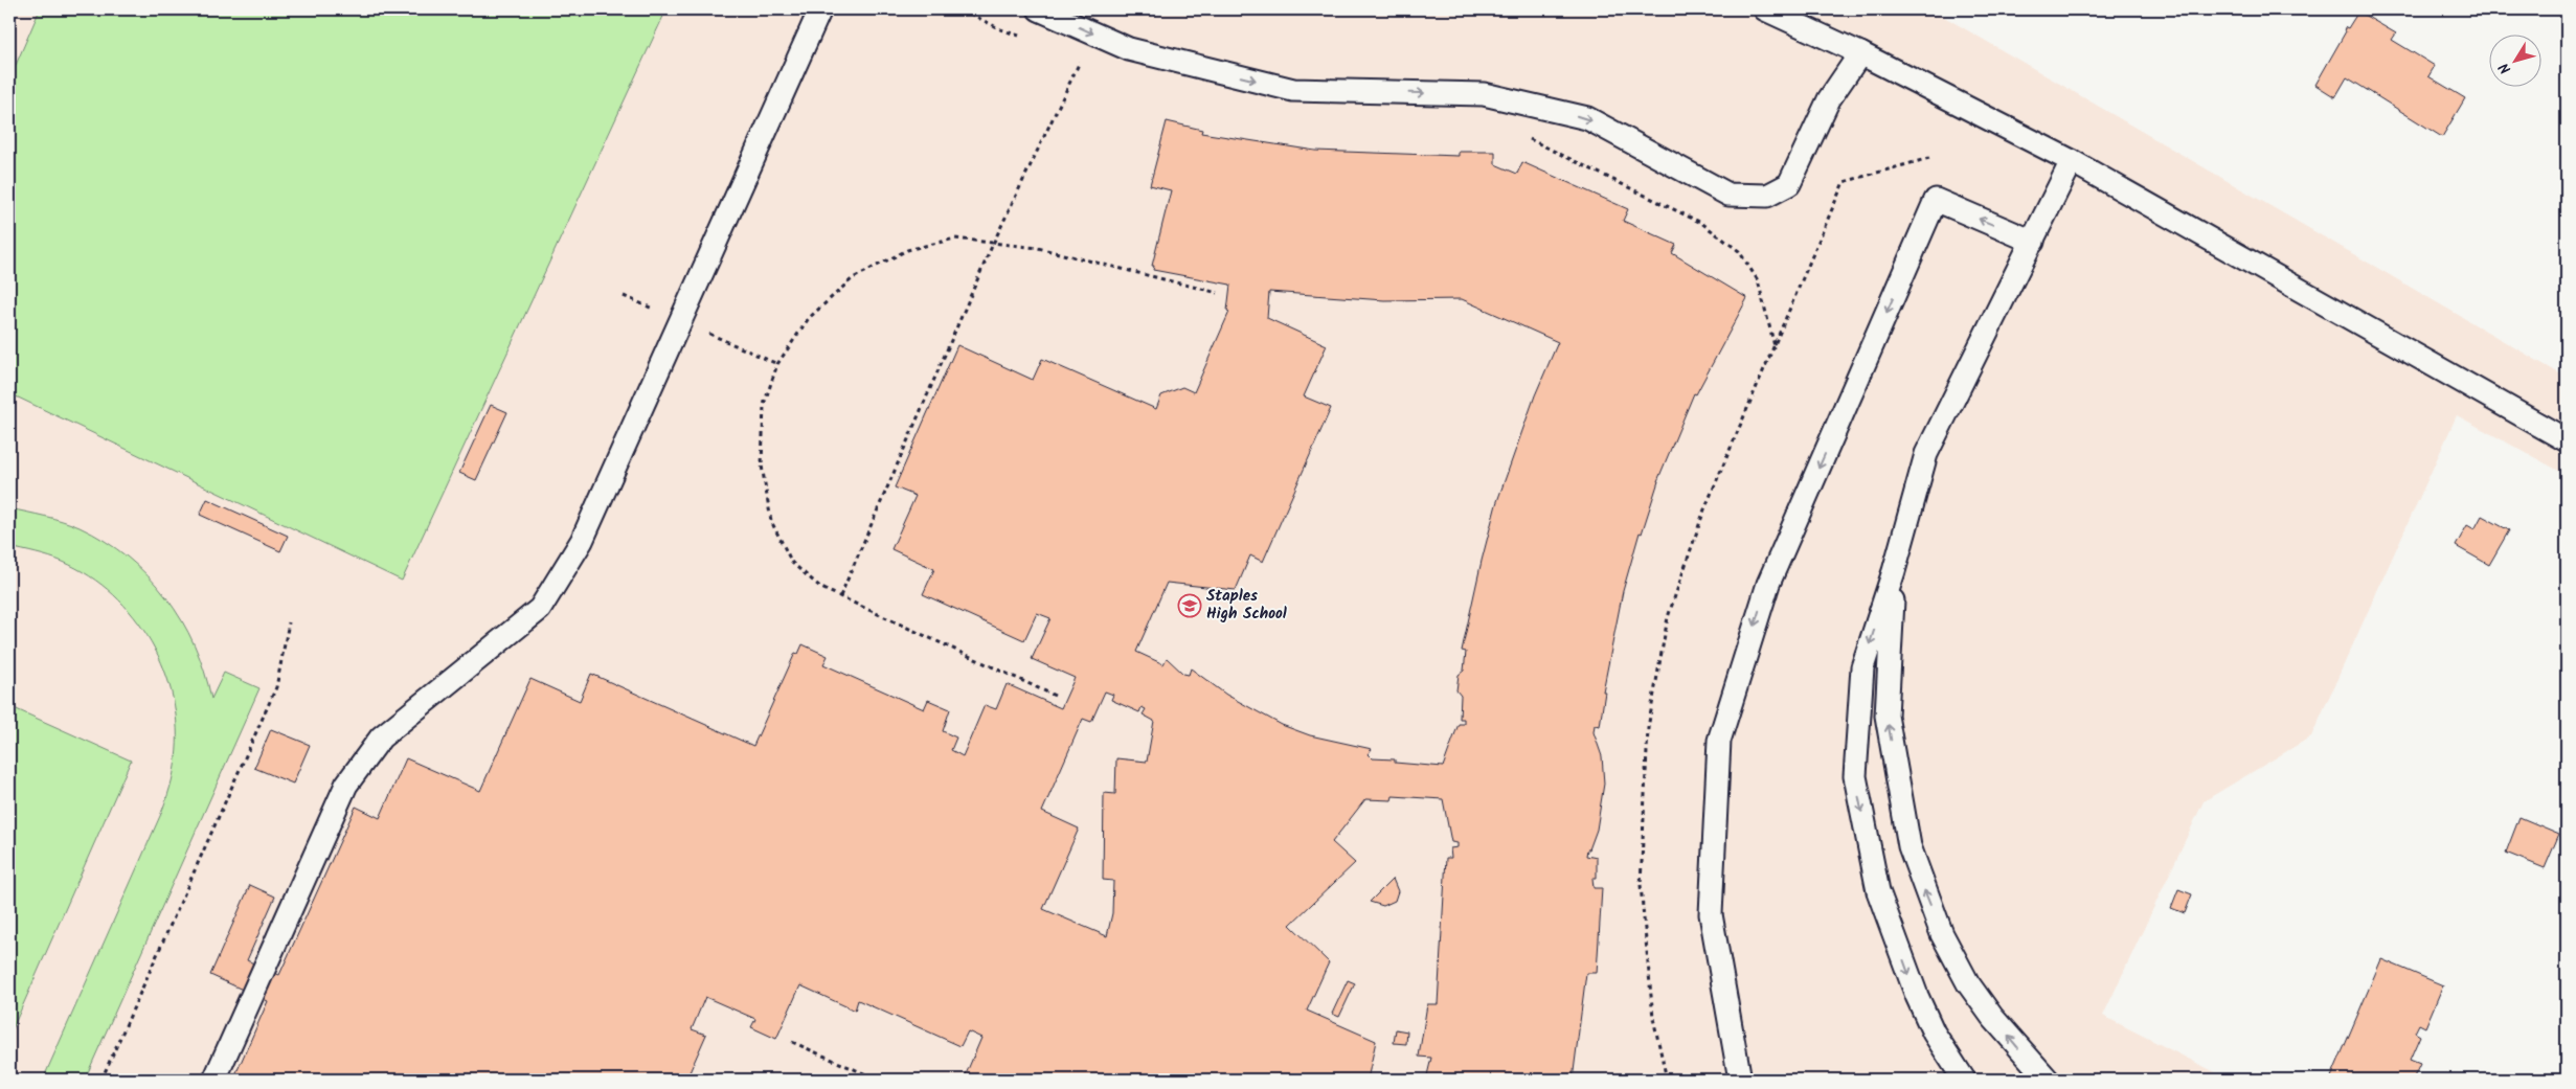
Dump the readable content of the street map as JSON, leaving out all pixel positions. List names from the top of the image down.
{
  "places": {
    "school or university": ["Staples High School"]
  },
  "north": "bottom left"
}
